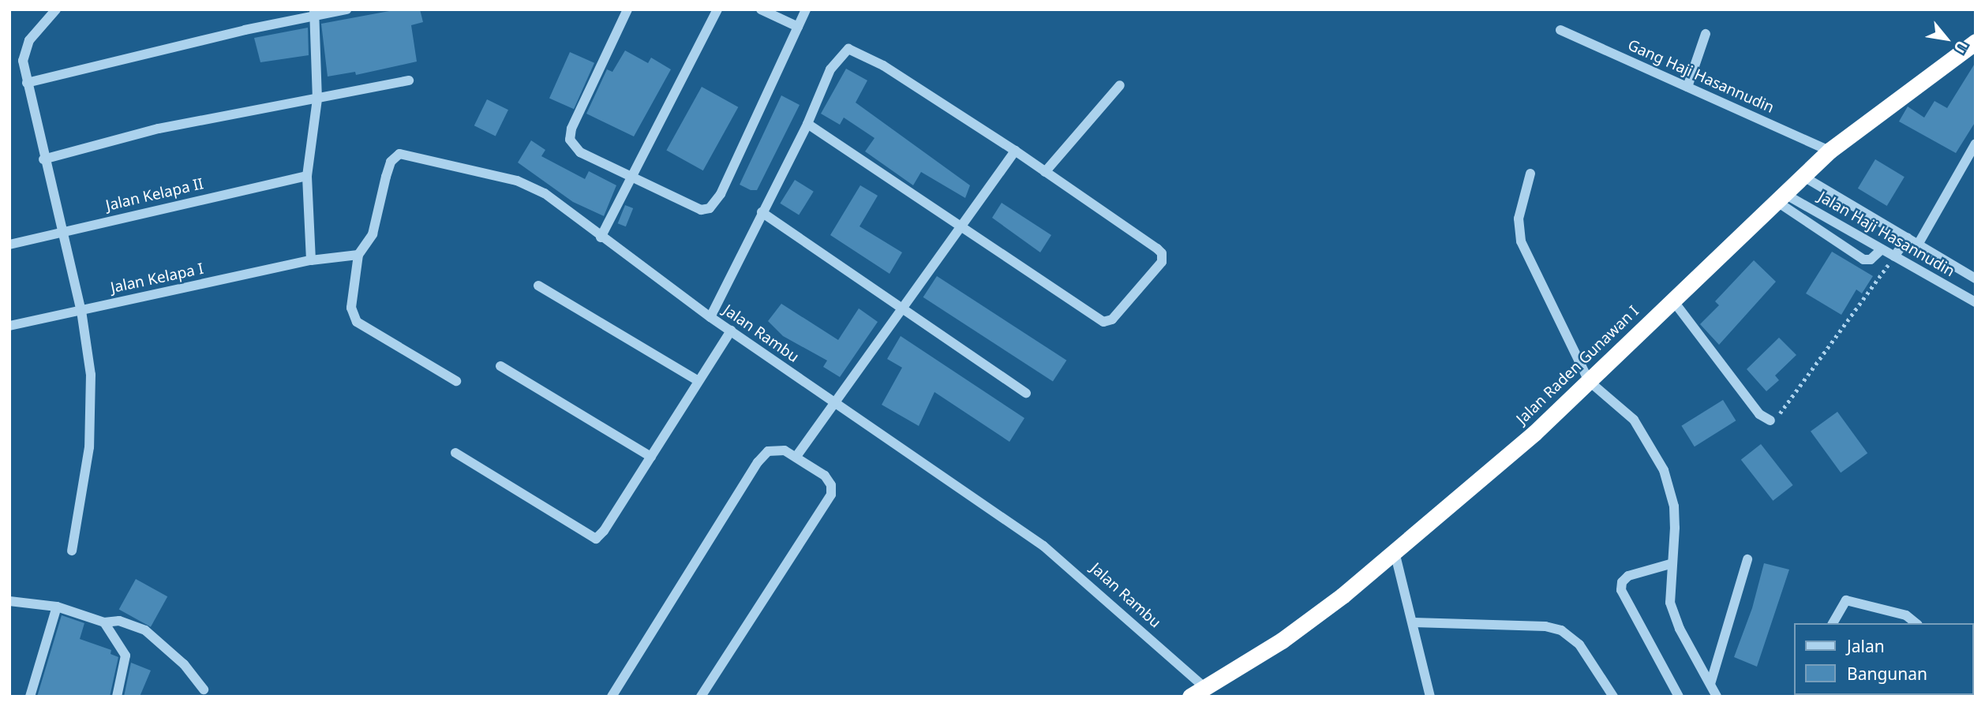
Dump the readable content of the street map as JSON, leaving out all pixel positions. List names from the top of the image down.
{
  "streets": {
    "highway": ["Jalan Raden Gunawan I"],
    "street": [
      "Gang Haji Hasannudin",
      "Jalan Kelapa II",
      "Jalan Haji Hasannudin",
      "Jalan Kelapa I",
      "Jalan Rambu"
    ]
  },
  "crossings": [
    ["Gang Haji Hasannudin", "Jalan Raden Gunawan I"],
    ["Jalan Haji Hasannudin", "Jalan Raden Gunawan I"],
    ["Jalan Rambu", "Jalan Raden Gunawan I"]
  ],
  "legend": ["Jalan", "Bangunan"],
  "north": "bottom right"
}
